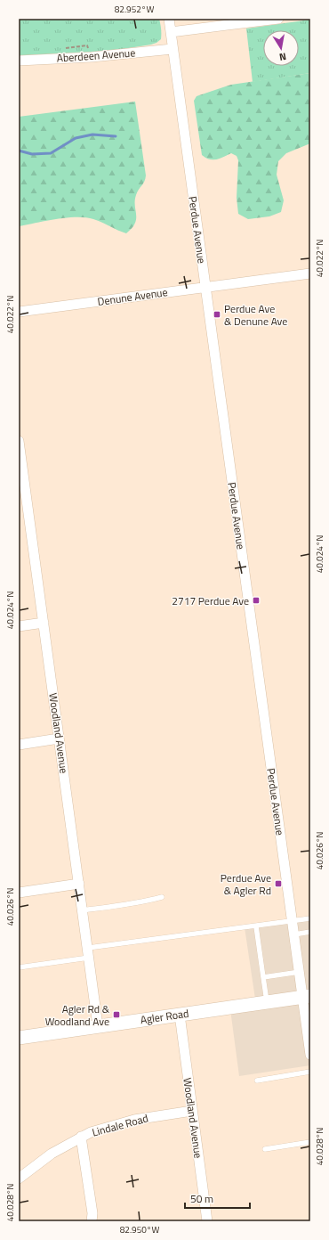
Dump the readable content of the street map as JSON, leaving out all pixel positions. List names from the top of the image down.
{
  "streets": {
    "main road": ["Agler Road"],
    "street": [
      "Aberdeen Avenue",
      "Perdue Avenue",
      "Denune Avenue",
      "Woodland Avenue",
      "Lindale Road"
    ]
  },
  "crossings": [
    ["Aberdeen Avenue", "Perdue Avenue"],
    ["Perdue Avenue", "Denune Avenue"],
    ["Perdue Avenue", "Agler Road"],
    ["Woodland Avenue", "Agler Road"],
    ["Woodland Avenue", "Lindale Road"]
  ],
  "places": {
    "transit": [
      "Perdue Ave & Denune Ave",
      "2717 Perdue Ave",
      "Perdue Ave & Agler Rd",
      "Agler Rd & Woodland Ave"
    ]
  },
  "scale_bar": "50 m",
  "north": "bottom",
  "coordinates": [
    "82.952°W",
    "40.022°N",
    "40.024°N",
    "40.026°N",
    "40.028°N",
    "82.950°W"
  ]
}
